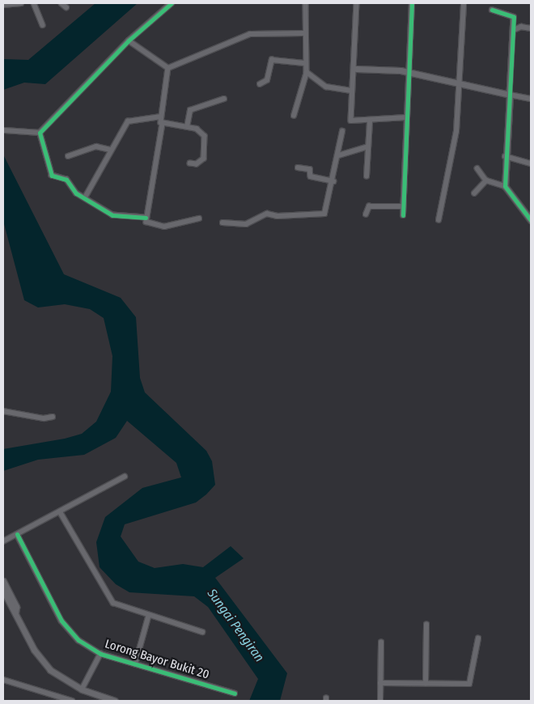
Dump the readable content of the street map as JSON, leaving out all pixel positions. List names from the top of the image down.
{
  "streets": {
    "street": ["Lorong Bayor Bukit 20"]
  },
  "water": ["Sungai Pengiran"]
}
